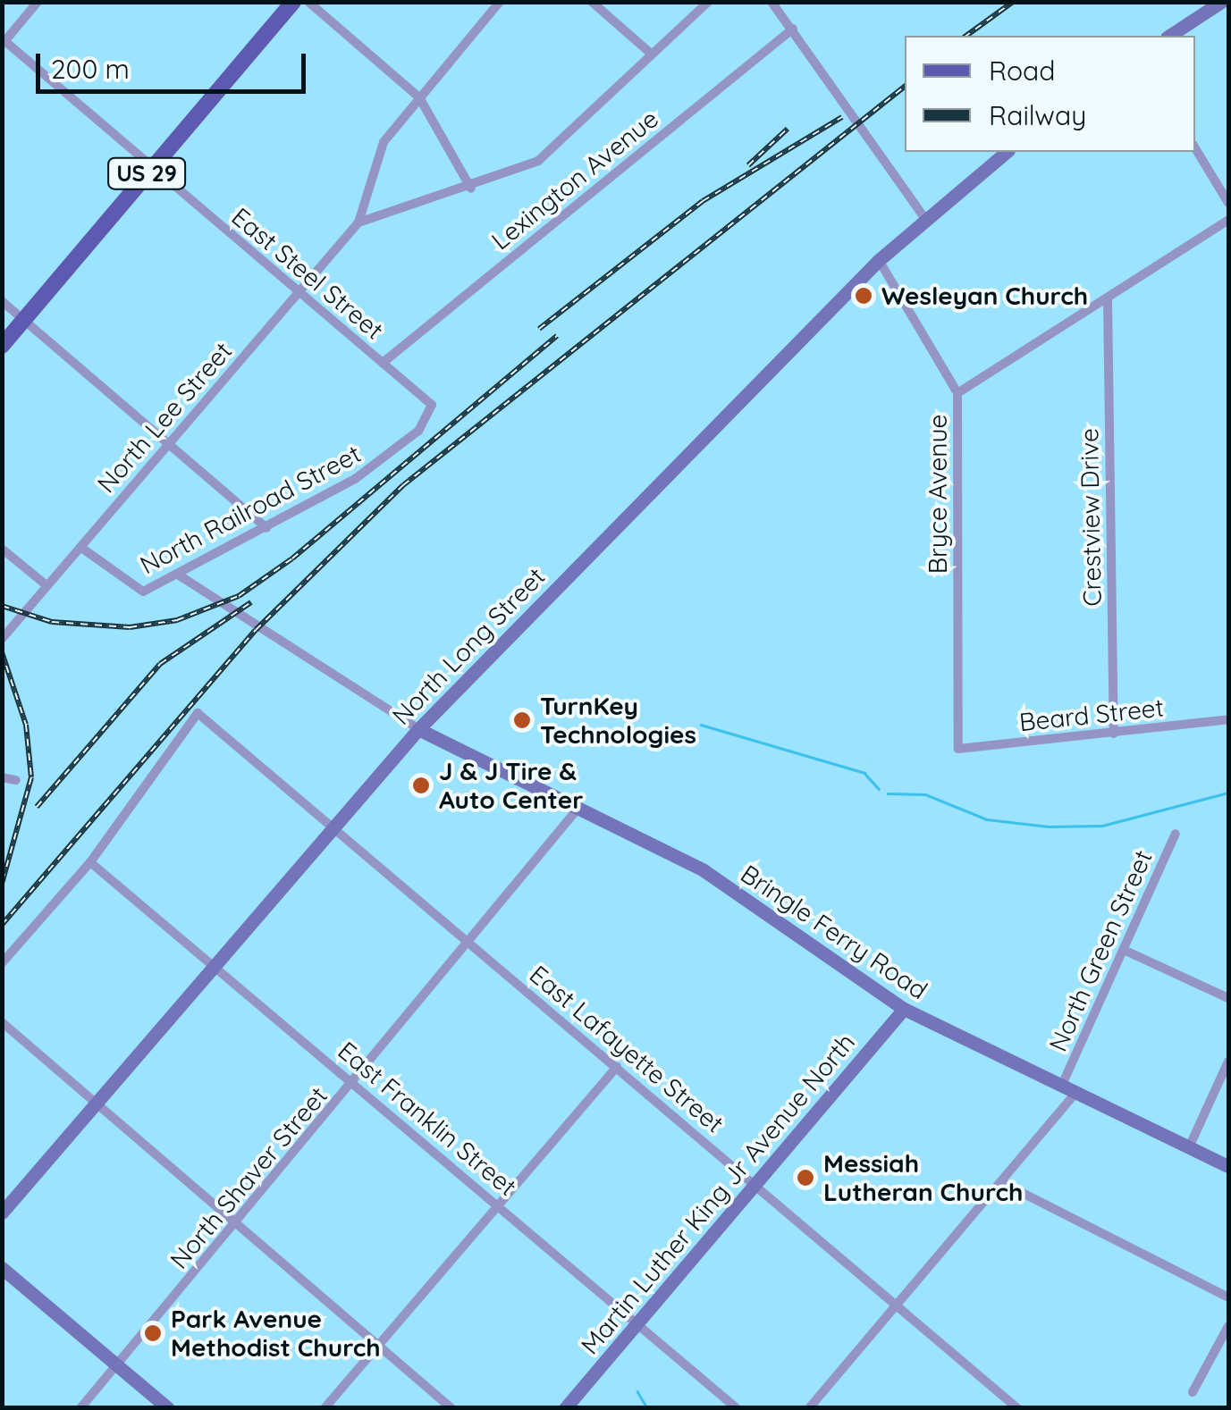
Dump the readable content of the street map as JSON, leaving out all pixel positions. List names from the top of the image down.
{
  "streets": {
    "main road": ["US 29"],
    "street": [
      "Lexington Avenue",
      "East Steel Street",
      "North Lee Street",
      "Bryce Avenue",
      "North Railroad Street",
      "Crestview Drive",
      "North Long Street",
      "Beard Street",
      "Bringle Ferry Road",
      "North Green Street",
      "East Lafayette Street",
      "East Franklin Street",
      "North Shaver Street",
      "Martin Luther King Jr Avenue North"
    ]
  },
  "crossings": [
    ["US 29", "East Steel Street"],
    ["Lexington Avenue", "East Steel Street"],
    ["East Steel Street", "North Lee Street"],
    ["East Steel Street", "North Railroad Street"],
    ["North Lee Street", "North Railroad Street"],
    ["Bryce Avenue", "North Long Street"],
    ["Bryce Avenue", "Beard Street"],
    ["Crestview Drive", "Beard Street"],
    ["North Long Street", "Bringle Ferry Road"],
    ["North Long Street", "East Lafayette Street"],
    ["North Long Street", "East Franklin Street"],
    ["Bringle Ferry Road", "North Green Street"],
    ["Bringle Ferry Road", "North Shaver Street"],
    ["Bringle Ferry Road", "Martin Luther King Jr Avenue North"],
    ["North Green Street", "East Lafayette Street"],
    ["East Lafayette Street", "North Shaver Street"],
    ["East Lafayette Street", "Martin Luther King Jr Avenue North"],
    ["East Franklin Street", "North Shaver Street"],
    ["East Franklin Street", "Martin Luther King Jr Avenue North"]
  ],
  "places": [
    "Wesleyan Church",
    "TurnKey Technologies",
    "J & J Tire & Auto Center",
    "Messiah Lutheran Church",
    "Park Avenue Methodist Church"
  ],
  "legend": ["Road", "Railway"],
  "scale_bar": "200 m"
}
